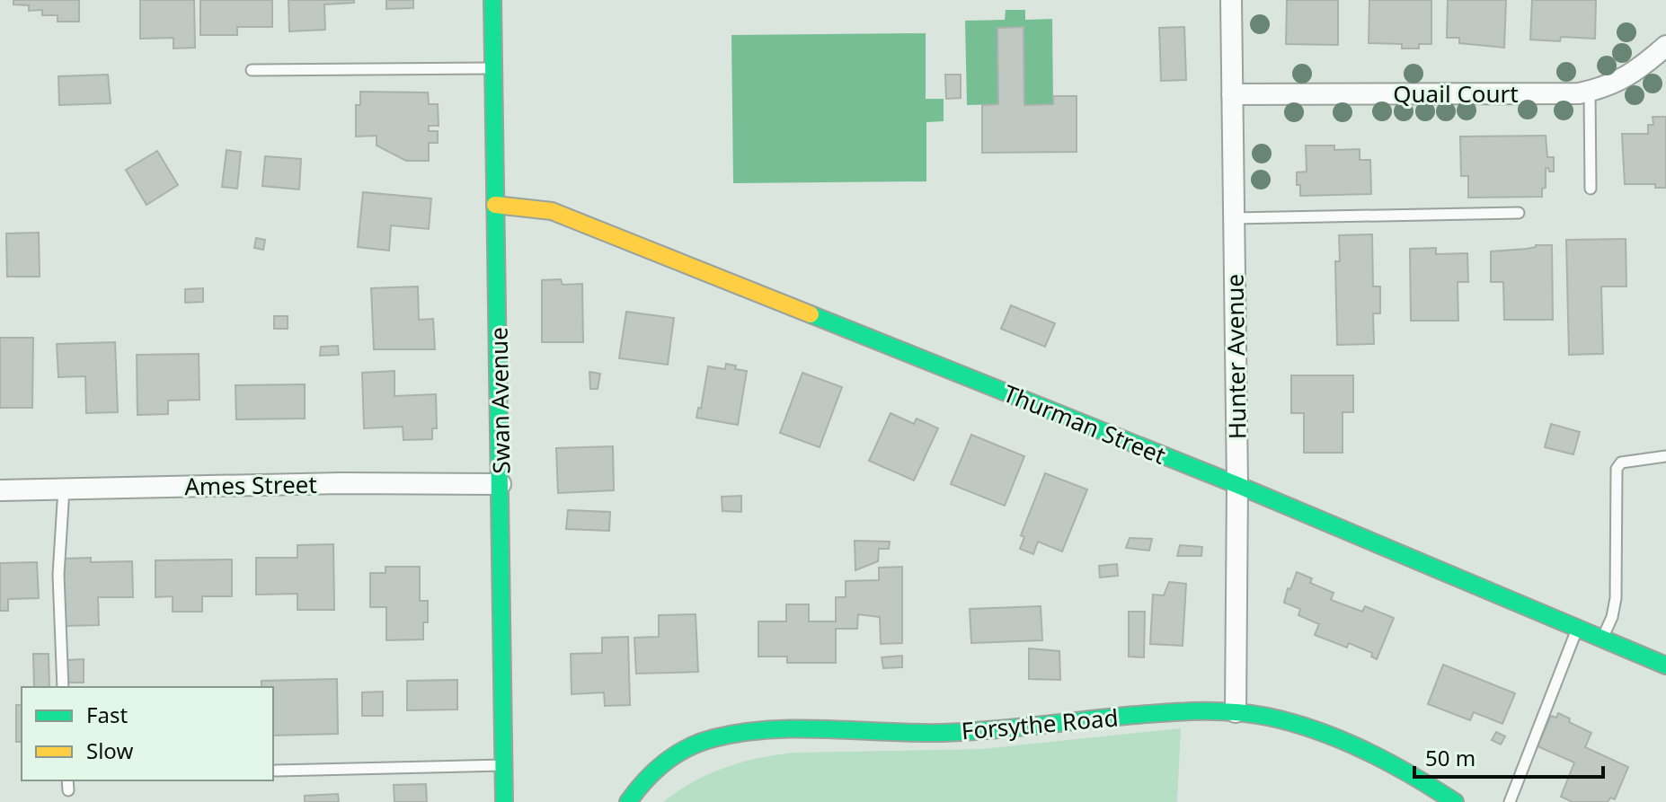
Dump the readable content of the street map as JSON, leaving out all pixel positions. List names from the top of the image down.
{
  "streets": {
    "street": [
      "Quail Court",
      "Hunter Avenue",
      "Swan Avenue",
      "Thurman Street",
      "Ames Street",
      "Forsythe Road"
    ]
  },
  "crossings": [
    ["Quail Court", "Hunter Avenue"],
    ["Hunter Avenue", "Thurman Street"],
    ["Hunter Avenue", "Forsythe Road"],
    ["Swan Avenue", "Thurman Street"],
    ["Swan Avenue", "Ames Street"]
  ],
  "legend": ["Fast", "Slow"],
  "scale_bar": "50 m"
}
